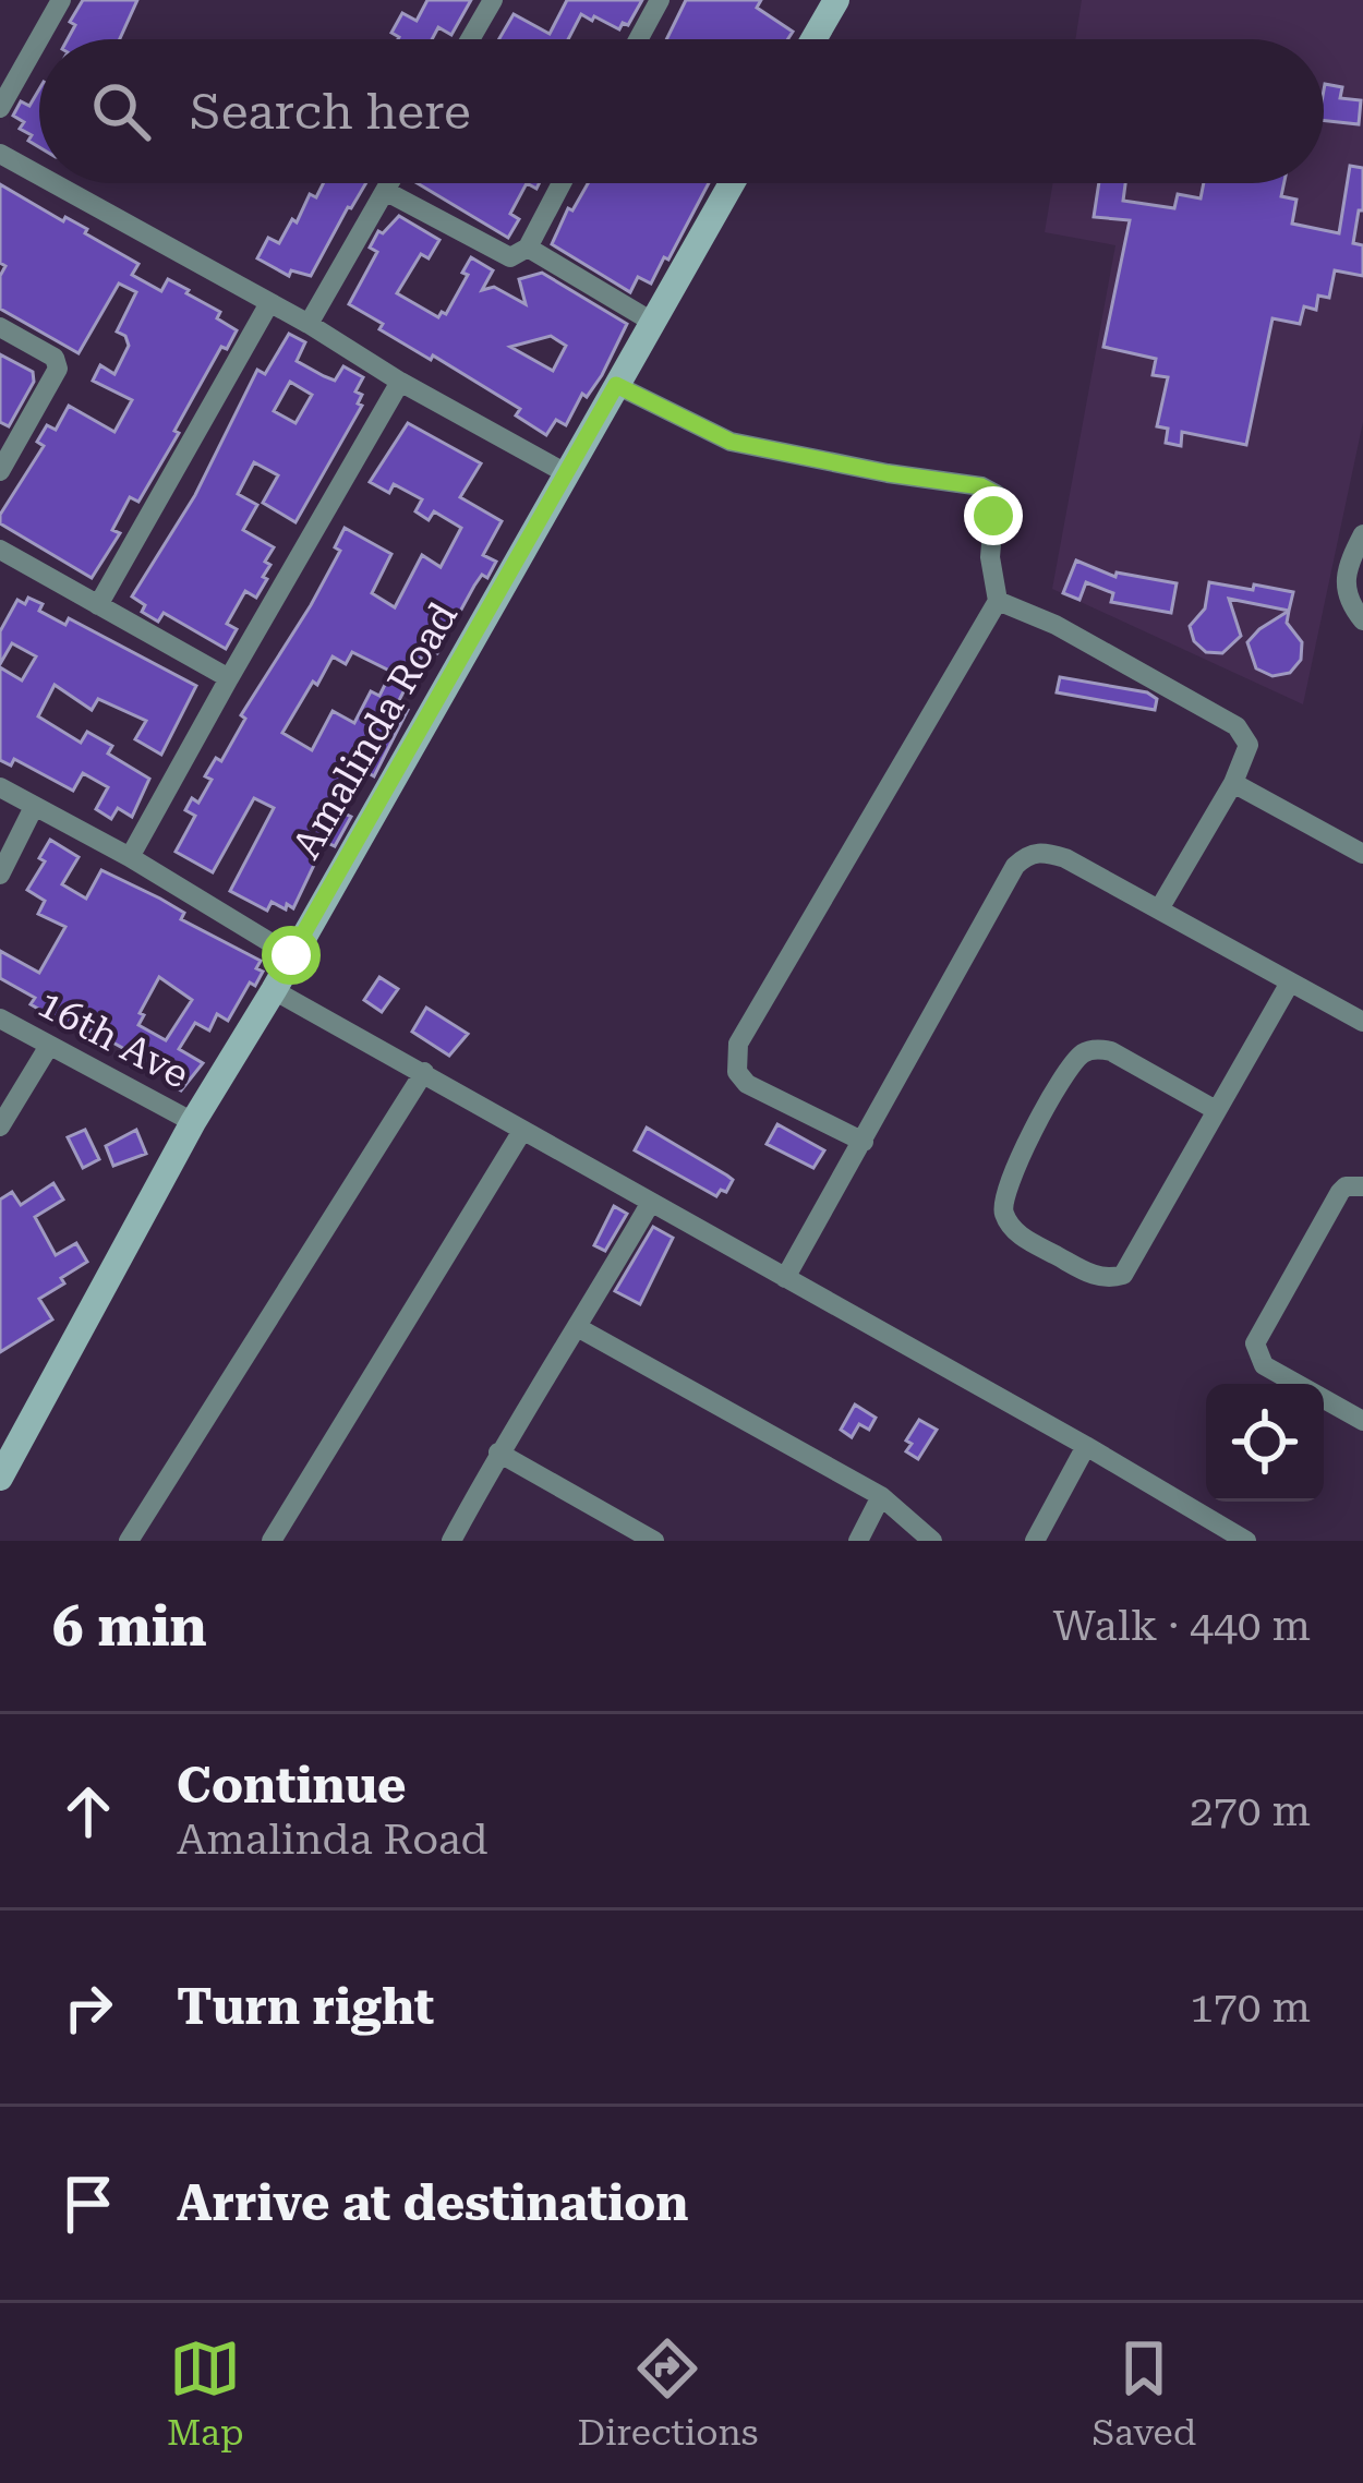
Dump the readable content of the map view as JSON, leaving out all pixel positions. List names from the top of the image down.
{
  "streets": {
    "street": ["Amalinda Road", "16th Ave"]
  },
  "crossings": [
    ["Amalinda Road", "16th Ave"]
  ],
  "page": {
    "search": "Search here",
    "heading": ["6 min", "Walk · 440 m"],
    "list": [
      ["Continue", "Amalinda Road", "270 m"],
      ["Turn right", "170 m"],
      "Arrive at destination"
    ],
    "nav": ["Map", "Directions", "Saved"]
  }
}
